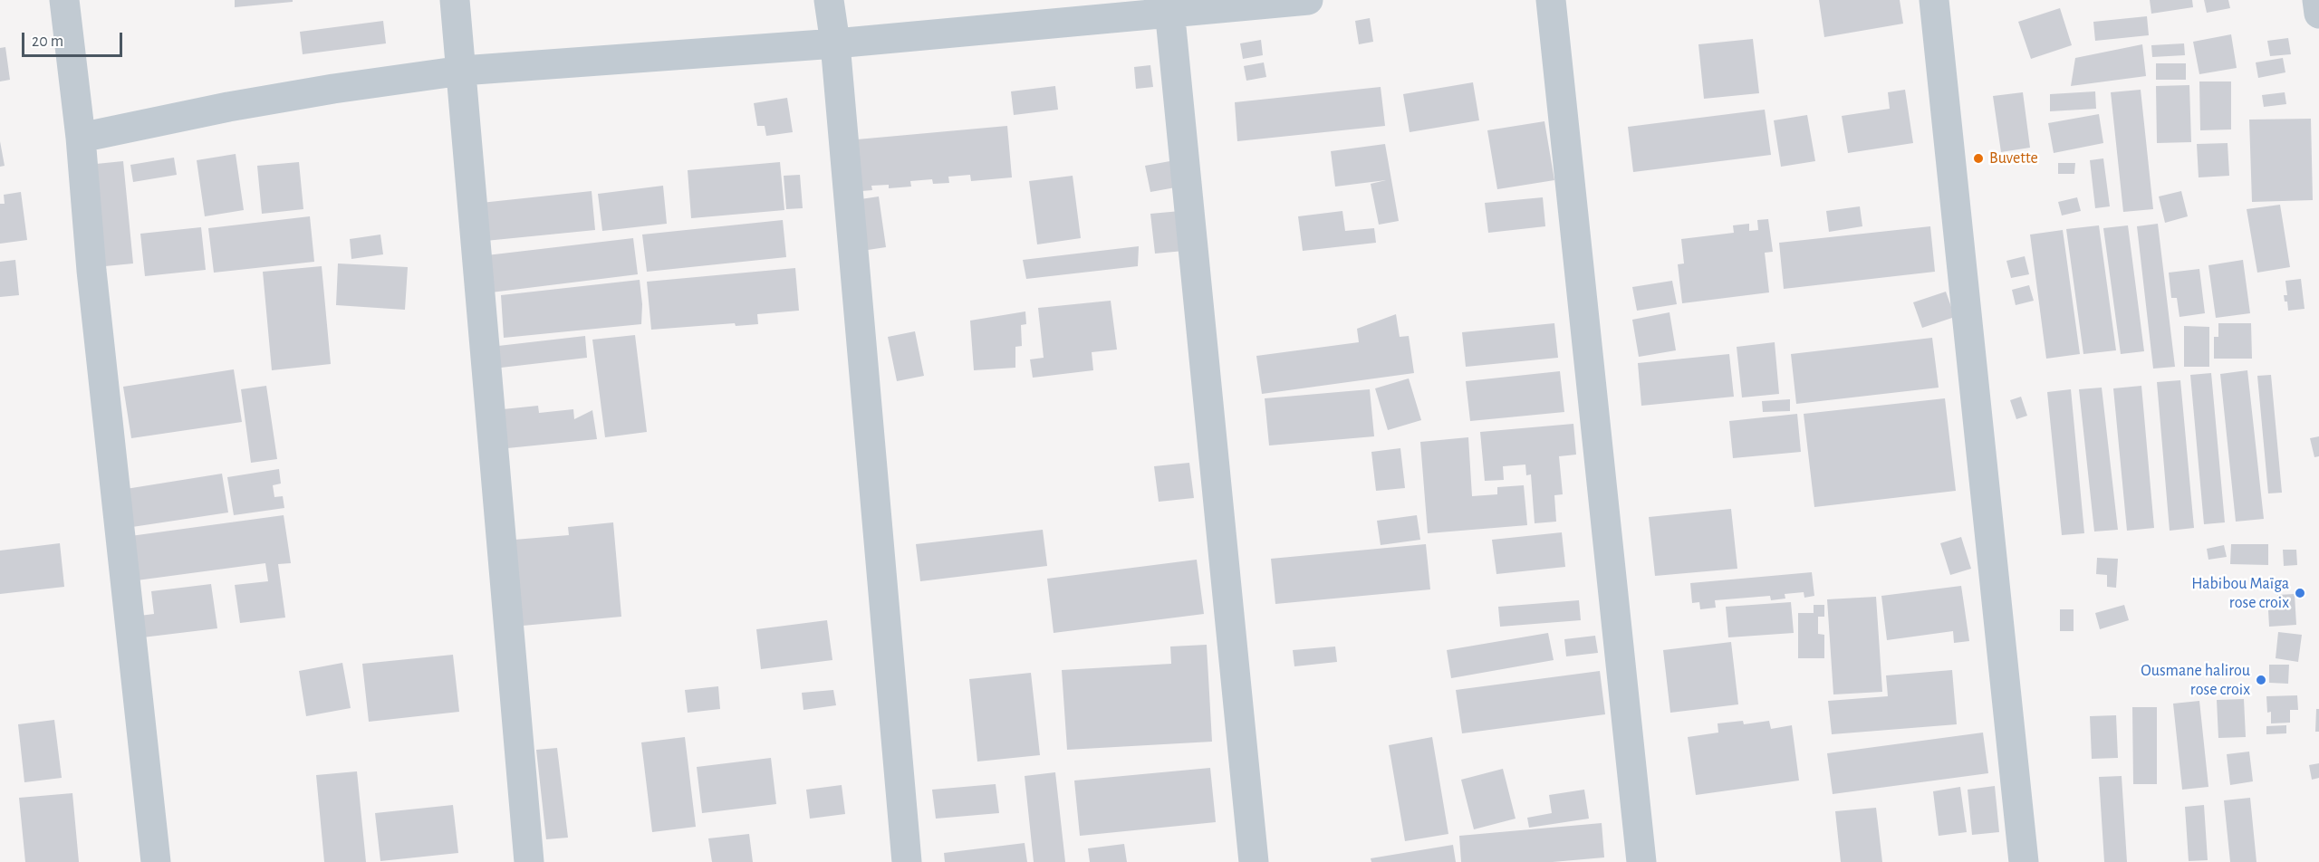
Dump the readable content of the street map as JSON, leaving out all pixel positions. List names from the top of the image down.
{
  "places": ["Buvette", "Habibou Maïga rose croix", "Ousmane halirou rose croix"],
  "scale_bar": "20 m"
}
